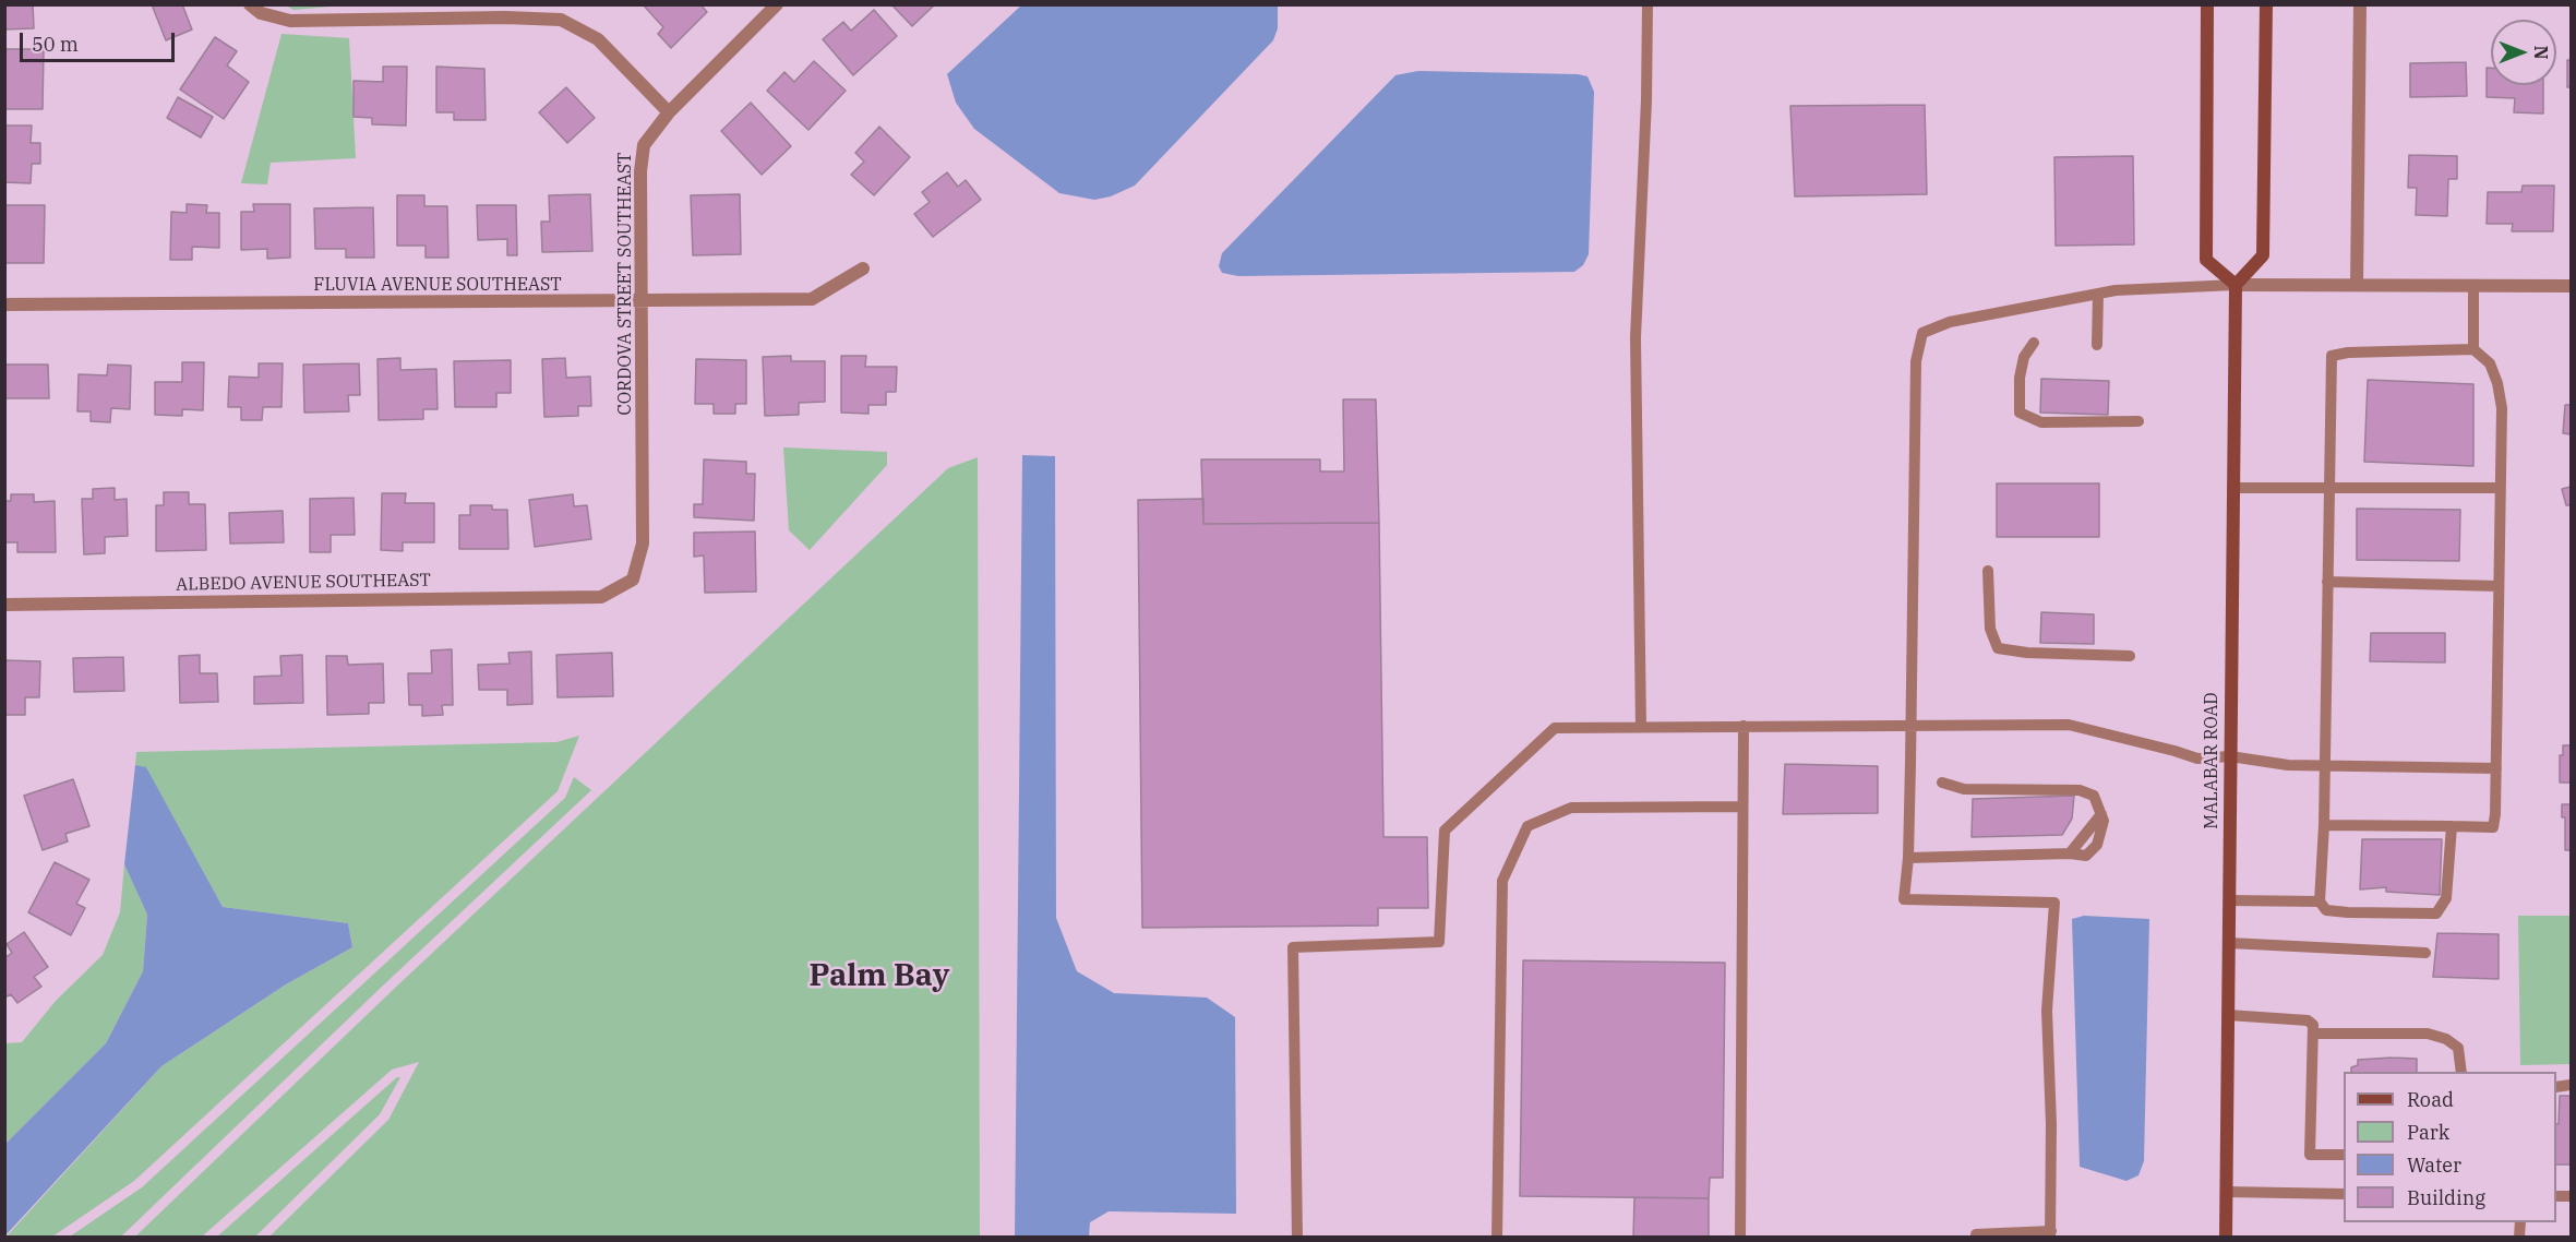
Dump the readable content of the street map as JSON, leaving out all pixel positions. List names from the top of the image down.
{
  "streets": {
    "main road": ["MALABAR ROAD"],
    "street": ["CORDOVA STREET SOUTHEAST", "FLUVIA AVENUE SOUTHEAST", "ALBEDO AVENUE SOUTHEAST"]
  },
  "crossings": [
    ["CORDOVA STREET SOUTHEAST", "FLUVIA AVENUE SOUTHEAST"],
    ["CORDOVA STREET SOUTHEAST", "ALBEDO AVENUE SOUTHEAST"]
  ],
  "districts": ["Palm Bay"],
  "legend": [
    "Road",
    "Park",
    "Water",
    "Building"
  ],
  "scale_bar": "50 m",
  "north": "right"
}
